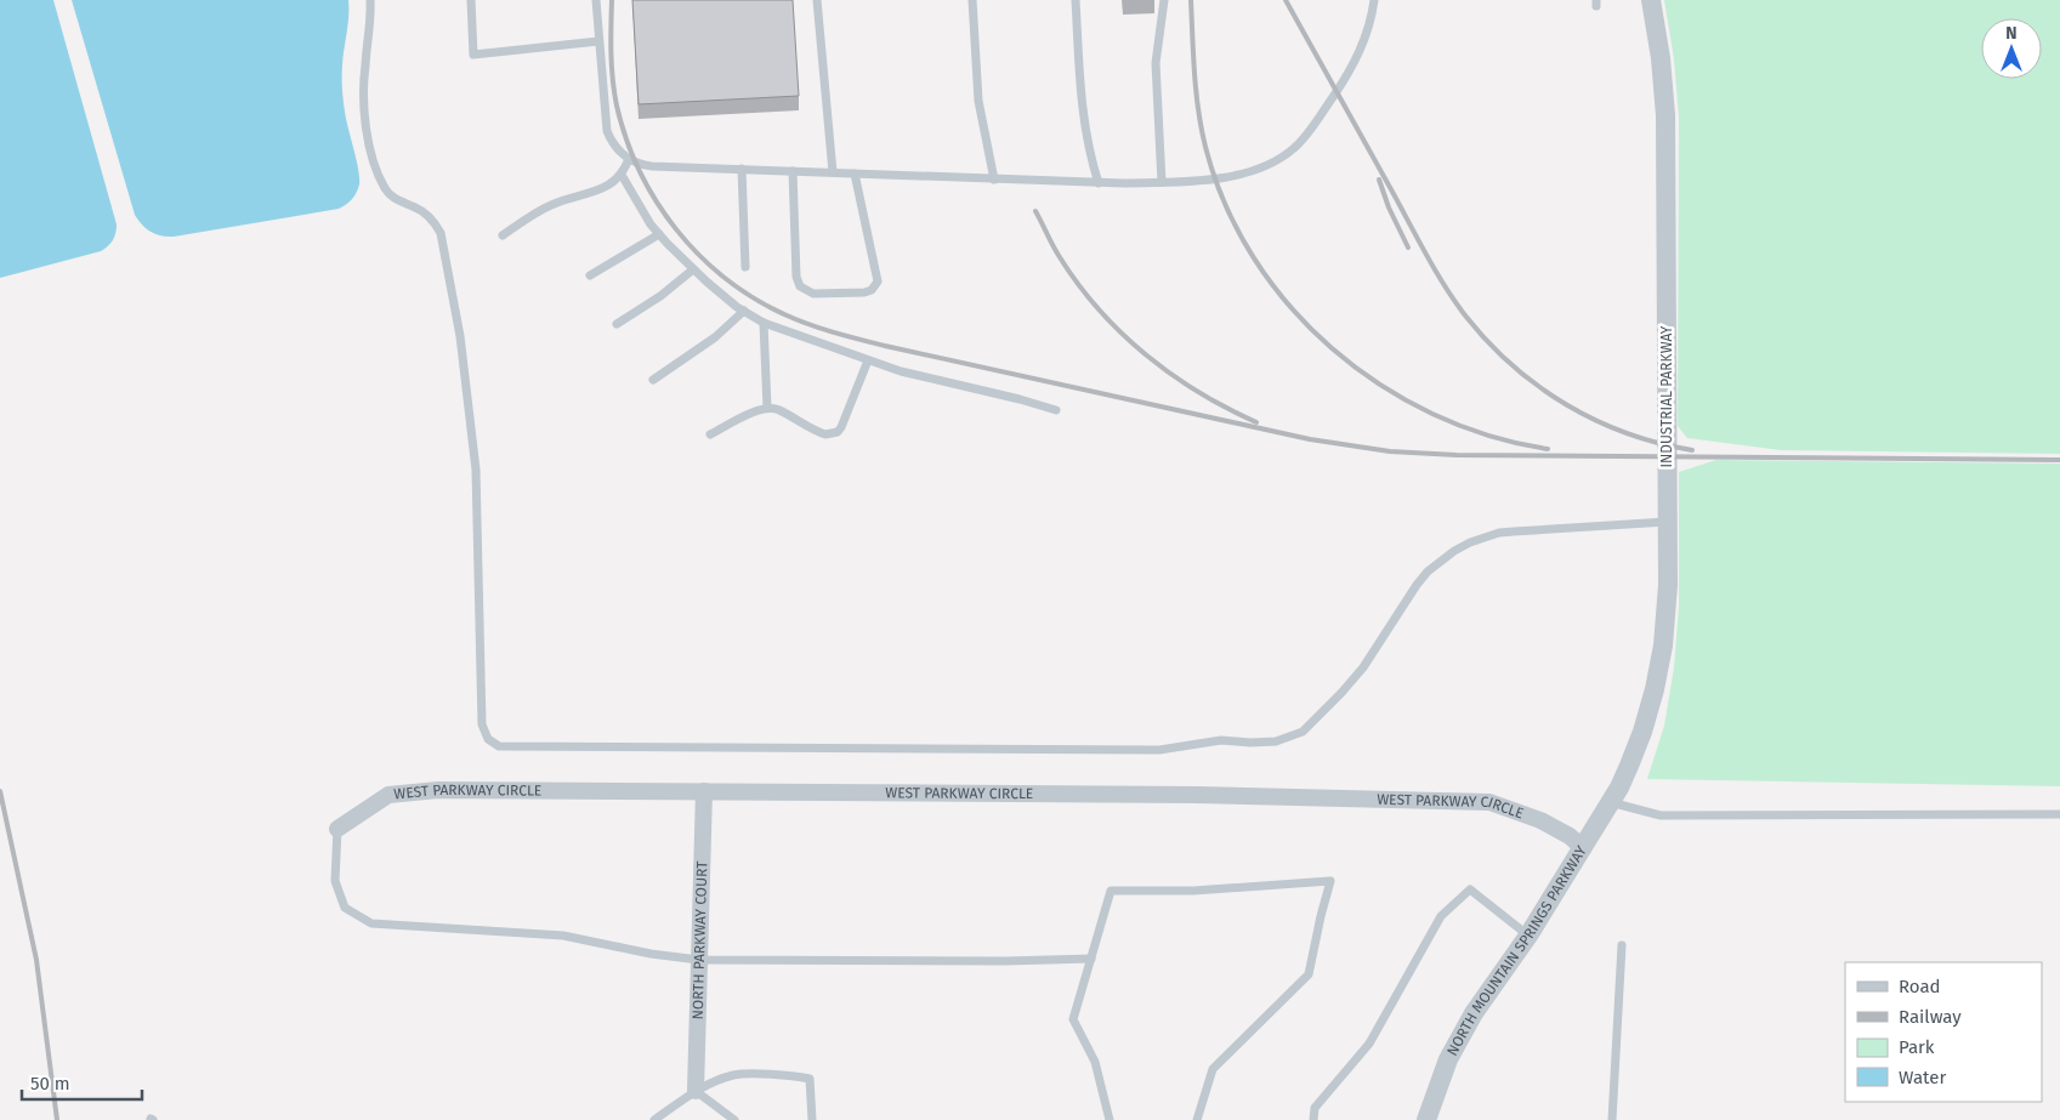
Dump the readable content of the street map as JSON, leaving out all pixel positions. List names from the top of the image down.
{
  "streets": {
    "street": [
      "INDUSTRIAL PARKWAY",
      "WEST PARKWAY CIRCLE",
      "NORTH PARKWAY COURT",
      "NORTH MOUNTAIN SPRINGS PARKWAY"
    ]
  },
  "crossings": [
    ["INDUSTRIAL PARKWAY", "NORTH MOUNTAIN SPRINGS PARKWAY"],
    ["WEST PARKWAY CIRCLE", "NORTH PARKWAY COURT"],
    ["WEST PARKWAY CIRCLE", "NORTH MOUNTAIN SPRINGS PARKWAY"]
  ],
  "legend": [
    "Road",
    "Railway",
    "Park",
    "Water"
  ],
  "scale_bar": "50 m",
  "north": "top"
}
